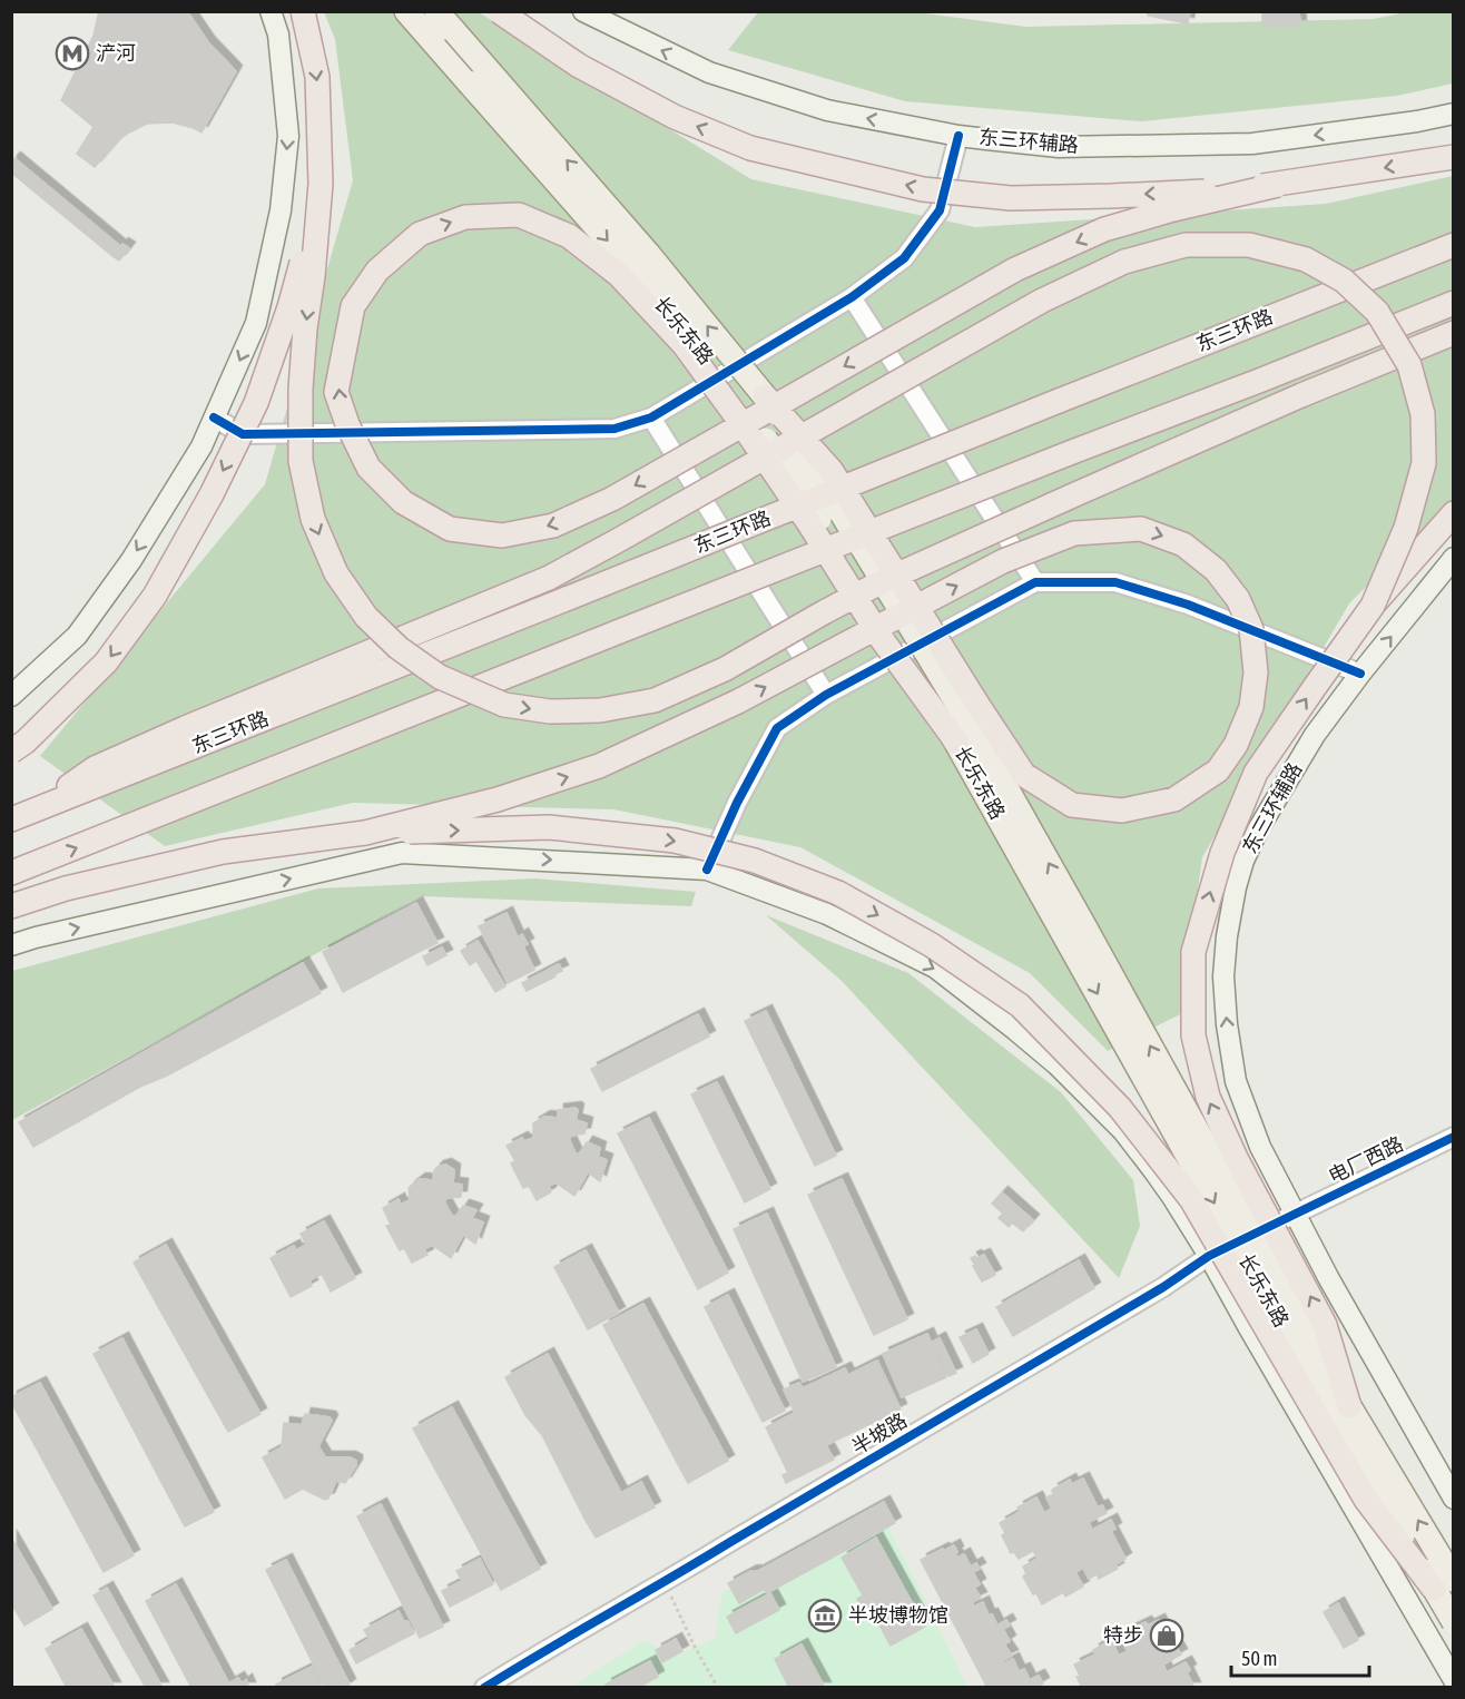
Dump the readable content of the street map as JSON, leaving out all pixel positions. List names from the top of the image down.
{
  "streets": {
    "highway": ["东三环路"],
    "main road": ["东三环辅路", "长乐东路"],
    "street": ["电厂西路", "半坡路"]
  },
  "crossings": [
    ["东三环辅路", "电厂西路"],
    ["东三环辅路", "半坡路"],
    ["电厂西路", "半坡路"]
  ],
  "places": {
    "metro station": ["浐河"],
    "museum": ["半坡博物馆"],
    "shop": ["特步"]
  },
  "scale_bar": "50 m"
}
